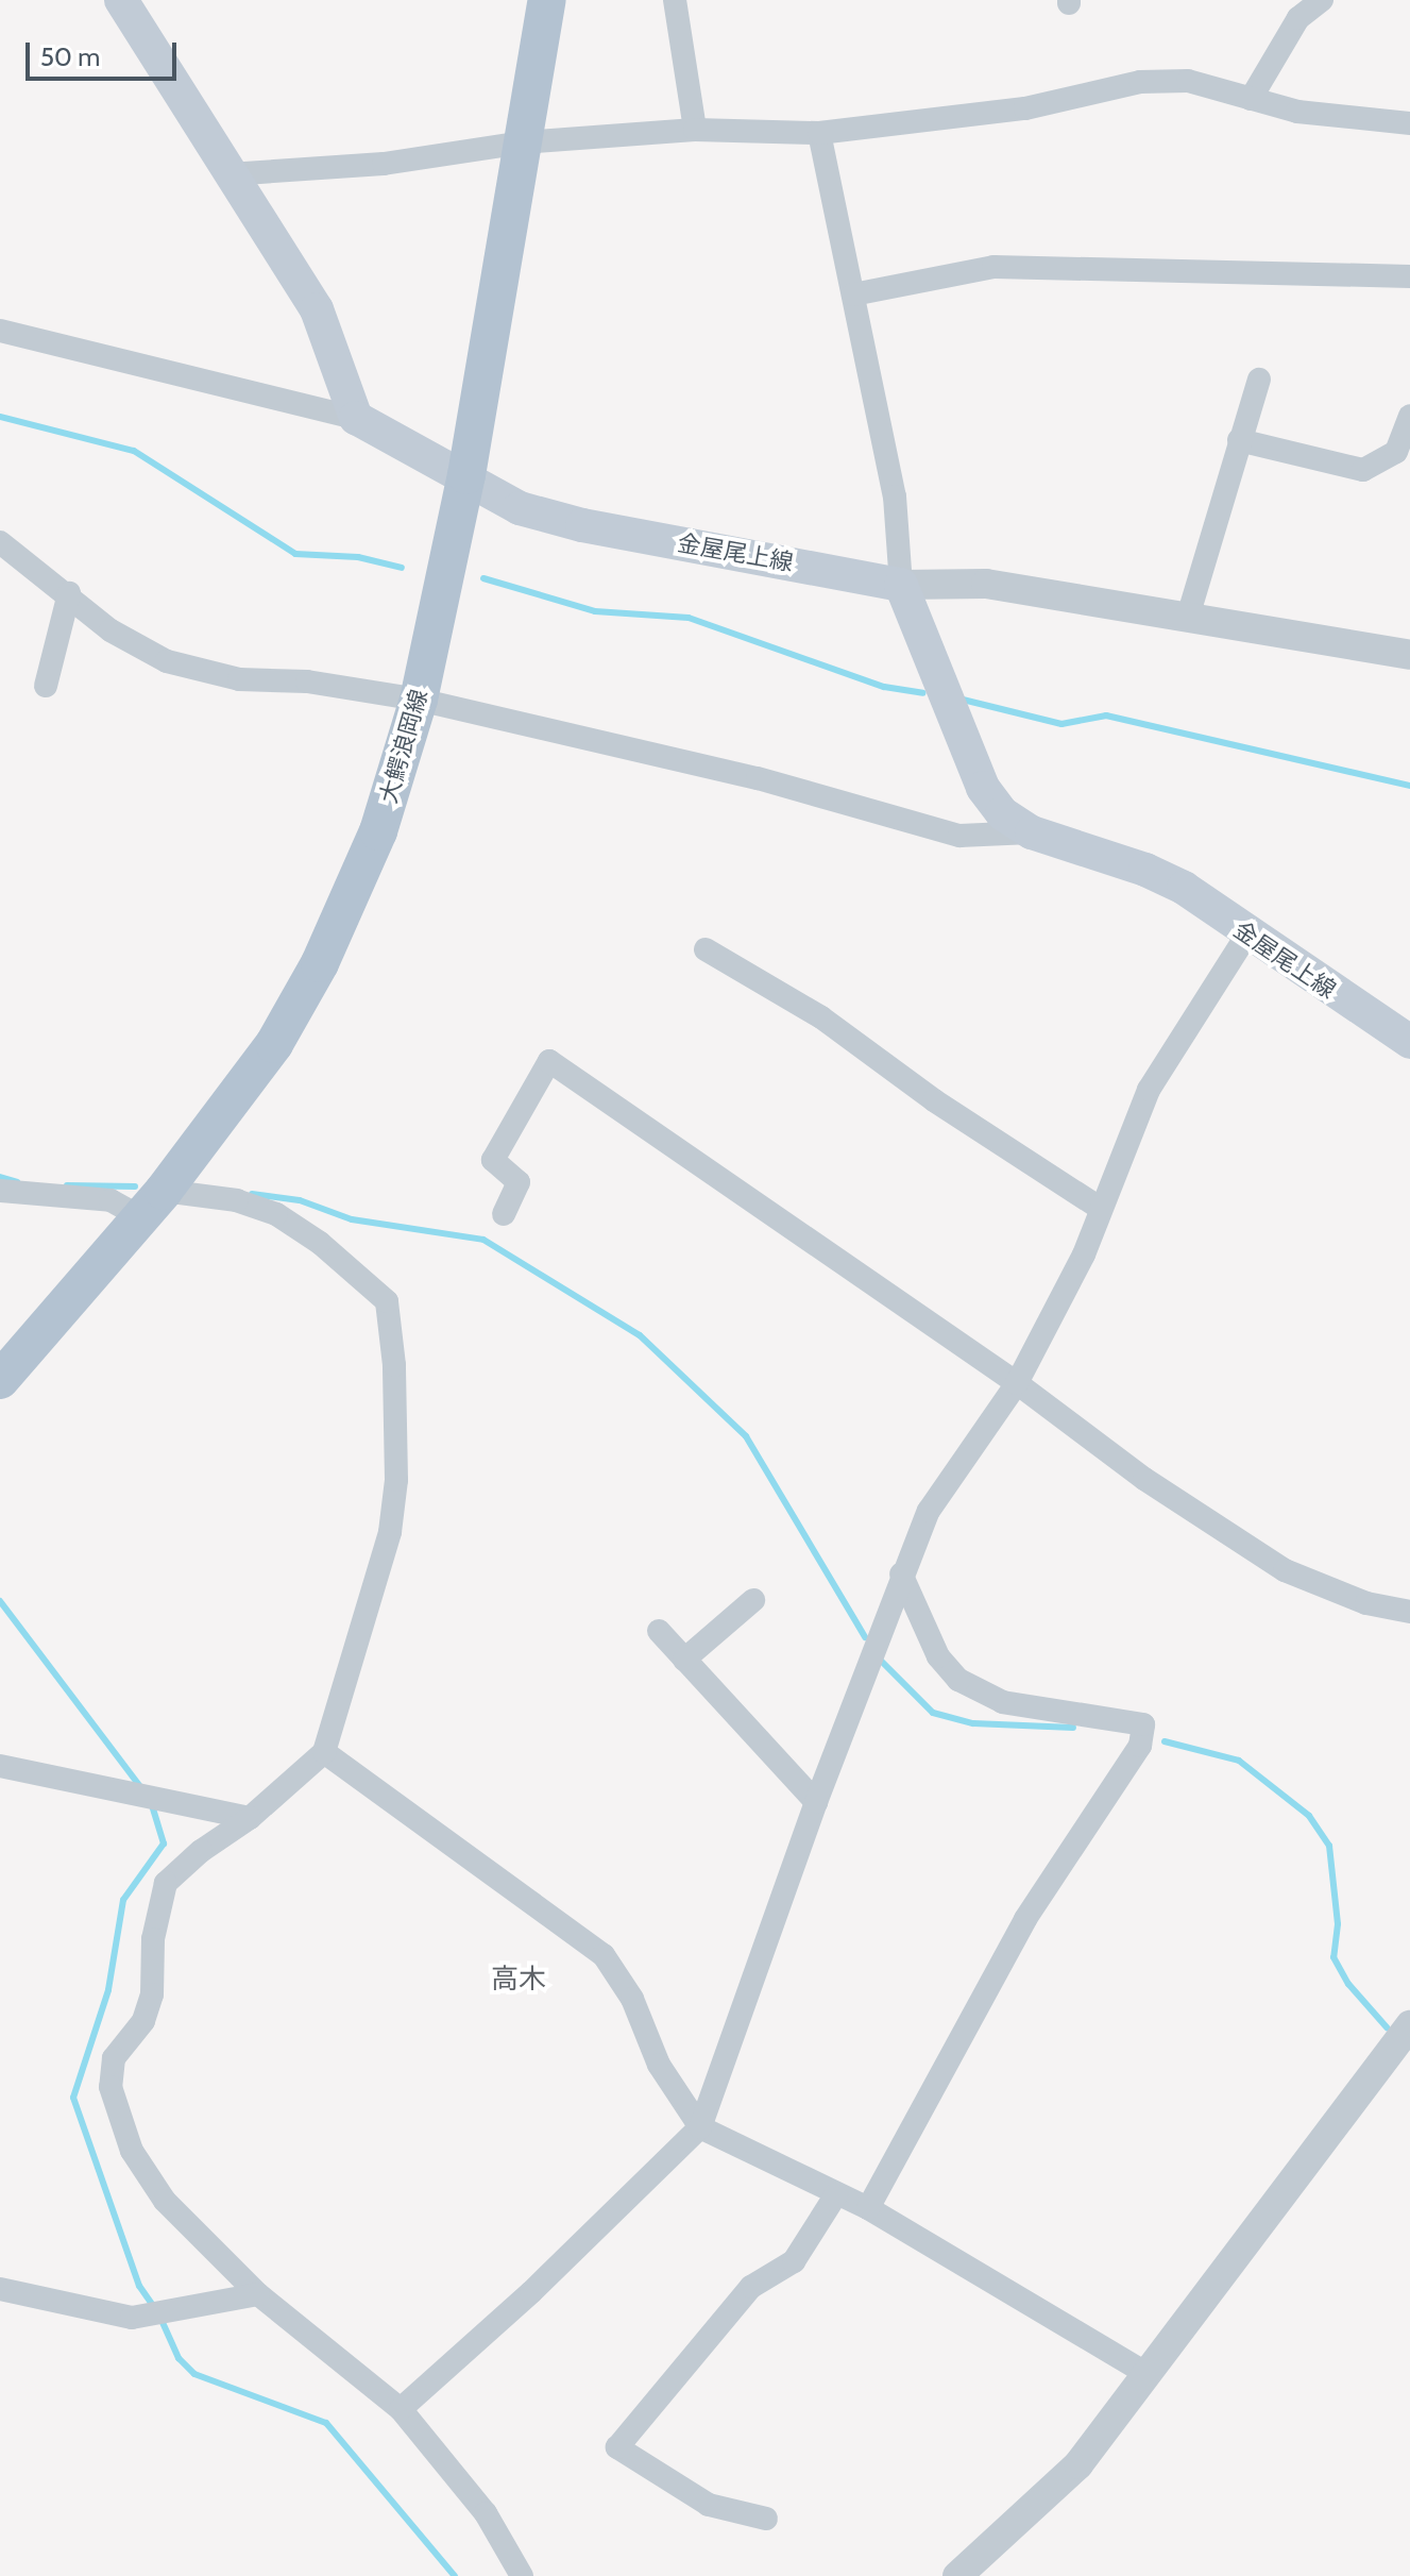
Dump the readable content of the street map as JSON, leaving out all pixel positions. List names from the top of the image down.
{
  "streets": {
    "main road": ["金屋尾上線", "大鰐浪岡線"]
  },
  "crossings": [
    ["金屋尾上線", "大鰐浪岡線"]
  ],
  "districts": ["高木"],
  "scale_bar": "50 m"
}
